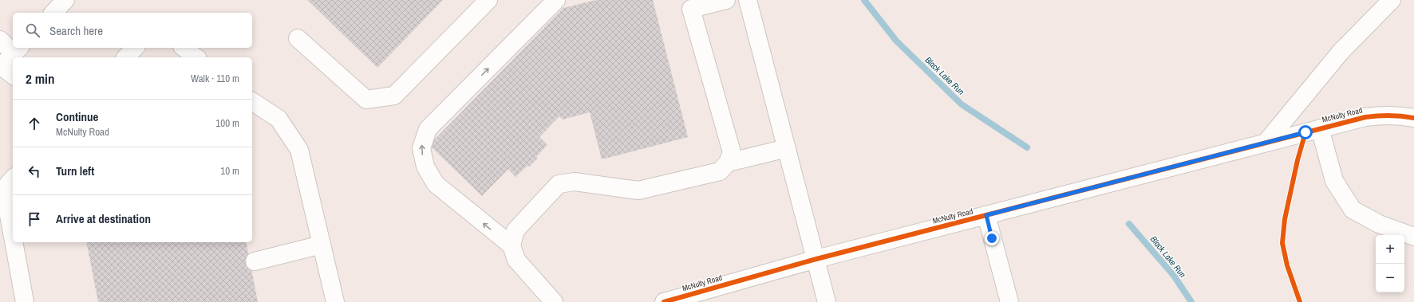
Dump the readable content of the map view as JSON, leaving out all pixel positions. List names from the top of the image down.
{
  "streets": {
    "street": ["McNulty Road"]
  },
  "water": ["Black Lake Run"],
  "page": {
    "search": "Search here",
    "heading": ["2 min", "Walk · 110 m"],
    "list": [
      ["Continue", "McNulty Road", "100 m"],
      ["Turn left", "10 m"],
      "Arrive at destination"
    ],
    "map_buttons": ["+", "−"]
  }
}
